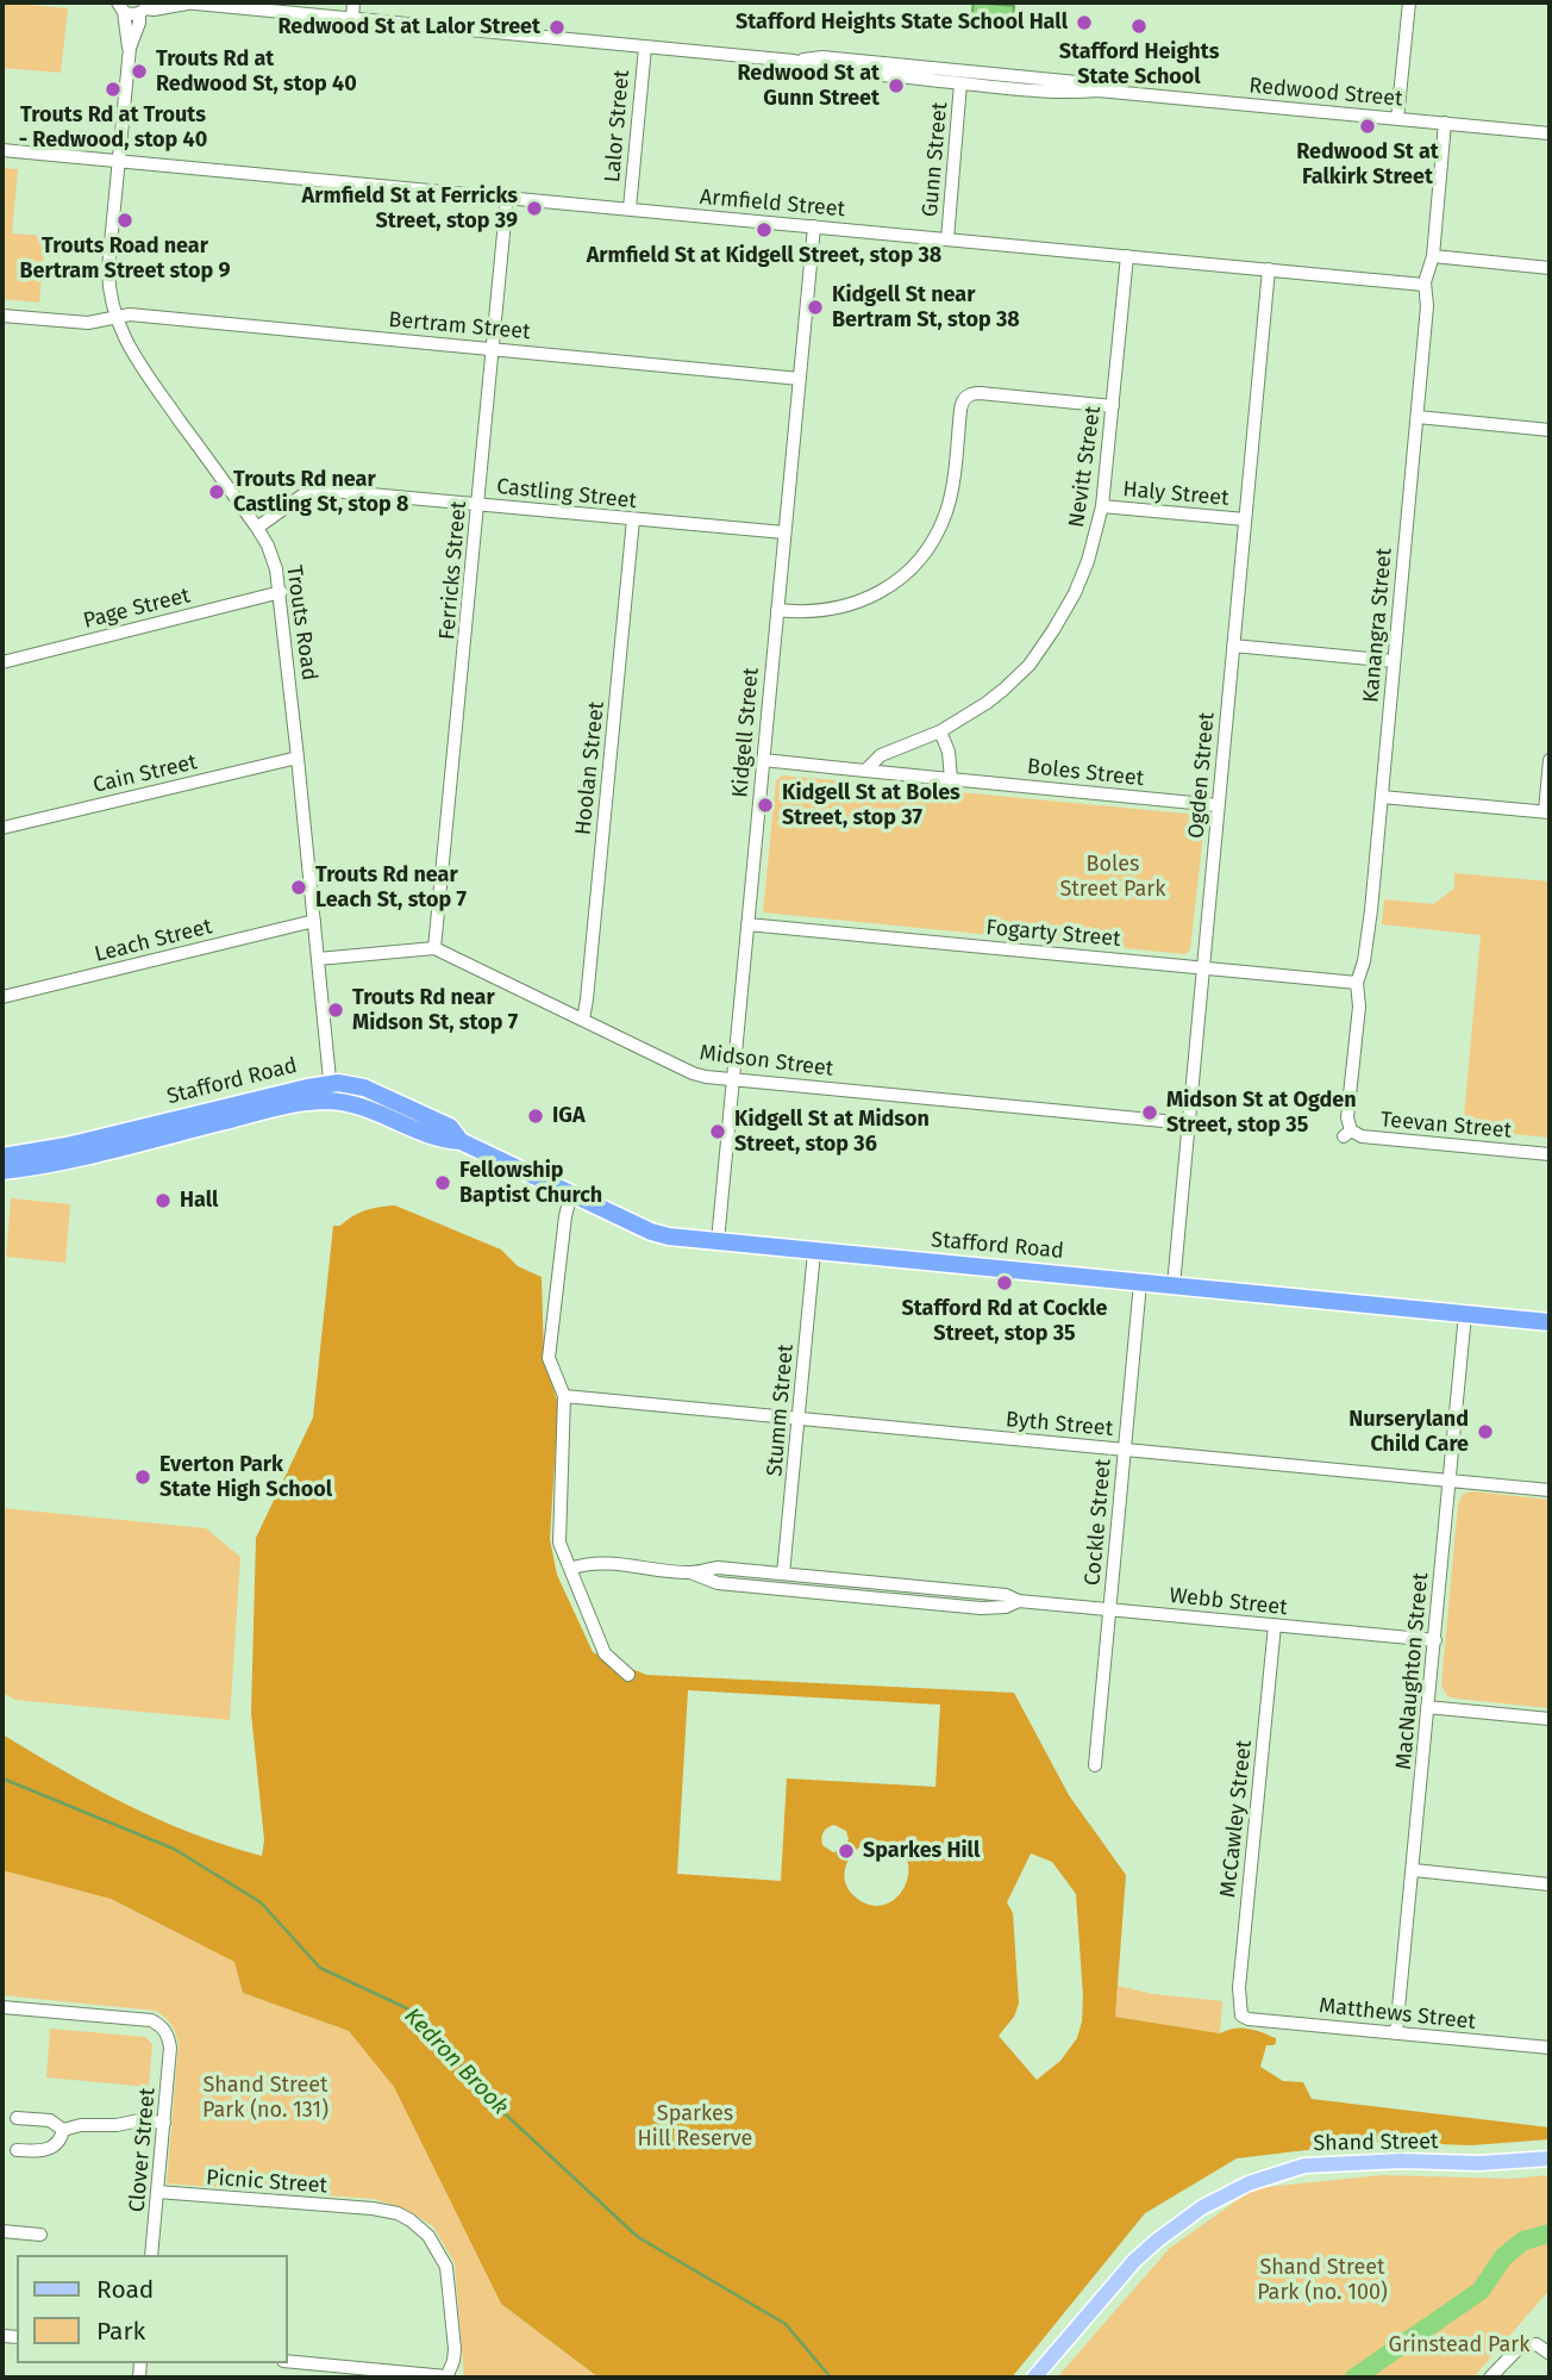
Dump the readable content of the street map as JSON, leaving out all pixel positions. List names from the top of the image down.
{
  "streets": {
    "highway": ["Stafford Road"],
    "main road": ["Shand Street"],
    "street": [
      "Redwood Street",
      "Lalor Street",
      "Gunn Street",
      "Armfield Street",
      "Bertram Street",
      "Nevitt Street",
      "Castling Street",
      "Haly Street",
      "Ferricks Street",
      "Page Street",
      "Trouts Road",
      "Kanangra Street",
      "Kidgell Street",
      "Hoolan Street",
      "Boles Street",
      "Cain Street",
      "Ogden Street",
      "Fogarty Street",
      "Leach Street",
      "Midson Street",
      "Teevan Street",
      "Stumm Street",
      "Byth Street",
      "Cockle Street",
      "Webb Street",
      "MacNaughton Street",
      "McCawley Street",
      "Matthews Street",
      "Clover Street",
      "Picnic Street"
    ]
  },
  "crossings": [
    ["Redwood Street", "Lalor Street"],
    ["Redwood Street", "Gunn Street"],
    ["Redwood Street", "Trouts Road"],
    ["Redwood Street", "Kanangra Street"],
    ["Lalor Street", "Armfield Street"],
    ["Gunn Street", "Armfield Street"],
    ["Armfield Street", "Nevitt Street"],
    ["Armfield Street", "Ferricks Street"],
    ["Armfield Street", "Trouts Road"],
    ["Armfield Street", "Kanangra Street"],
    ["Armfield Street", "Kidgell Street"],
    ["Armfield Street", "Ogden Street"],
    ["Bertram Street", "Ferricks Street"],
    ["Bertram Street", "Trouts Road"],
    ["Bertram Street", "Kidgell Street"],
    ["Nevitt Street", "Haly Street"],
    ["Nevitt Street", "Boles Street"],
    ["Castling Street", "Ferricks Street"],
    ["Castling Street", "Trouts Road"],
    ["Castling Street", "Kidgell Street"],
    ["Castling Street", "Hoolan Street"],
    ["Haly Street", "Ogden Street"],
    ["Ferricks Street", "Midson Street"],
    ["Page Street", "Trouts Road"],
    ["Trouts Road", "Cain Street"],
    ["Trouts Road", "Leach Street"],
    ["Trouts Road", "Stafford Road"],
    ["Kanangra Street", "Fogarty Street"],
    ["Kanangra Street", "Teevan Street"],
    ["Kidgell Street", "Fogarty Street"],
    ["Kidgell Street", "Midson Street"],
    ["Kidgell Street", "Stafford Road"],
    ["Hoolan Street", "Midson Street"],
    ["Boles Street", "Ogden Street"],
    ["Ogden Street", "Fogarty Street"],
    ["Ogden Street", "Midson Street"],
    ["Ogden Street", "Stafford Road"],
    ["Stafford Road", "Stumm Street"],
    ["Stafford Road", "Cockle Street"],
    ["Stafford Road", "MacNaughton Street"],
    ["Stumm Street", "Byth Street"],
    ["Stumm Street", "Webb Street"],
    ["Byth Street", "Cockle Street"],
    ["Byth Street", "MacNaughton Street"],
    ["Cockle Street", "Webb Street"],
    ["Webb Street", "MacNaughton Street"],
    ["Webb Street", "McCawley Street"],
    ["MacNaughton Street", "Matthews Street"],
    ["McCawley Street", "Matthews Street"],
    ["Clover Street", "Picnic Street"]
  ],
  "water": ["Kedron Brook"],
  "parks": [
    "Boles Street Park",
    "Shand Street Park (no. 131)",
    "Sparkes Hill Reserve",
    "Shand Street Park (no. 100)",
    "Grinstead Park"
  ],
  "places": [
    "Stafford Heights State School Hall",
    "Stafford Heights State School",
    "Redwood St at Lalor Street",
    "Trouts Rd at Redwood St, stop 40",
    "Redwood St at Gunn Street",
    "Trouts Rd at Trouts - Redwood, stop 40",
    "Redwood St at Falkirk Street",
    "Armfield St at Ferricks Street, stop 39",
    "Trouts Road near Bertram Street stop 9",
    "Armfield St at Kidgell Street, stop 38",
    "Kidgell St near Bertram St, stop 38",
    "Trouts Rd near Castling St, stop 8",
    "Kidgell St at Boles Street, stop 37",
    "Trouts Rd near Leach St, stop 7",
    "Trouts Rd near Midson St, stop 7",
    "Midson St at Ogden Street, stop 35",
    "IGA",
    "Kidgell St at Midson Street, stop 36",
    "Fellowship Baptist Church",
    "Hall",
    "Stafford Rd at Cockle Street, stop 35",
    "Nurseryland Child Care",
    "Everton Park State High School",
    "Sparkes Hill"
  ],
  "legend": ["Road", "Park"]
}
